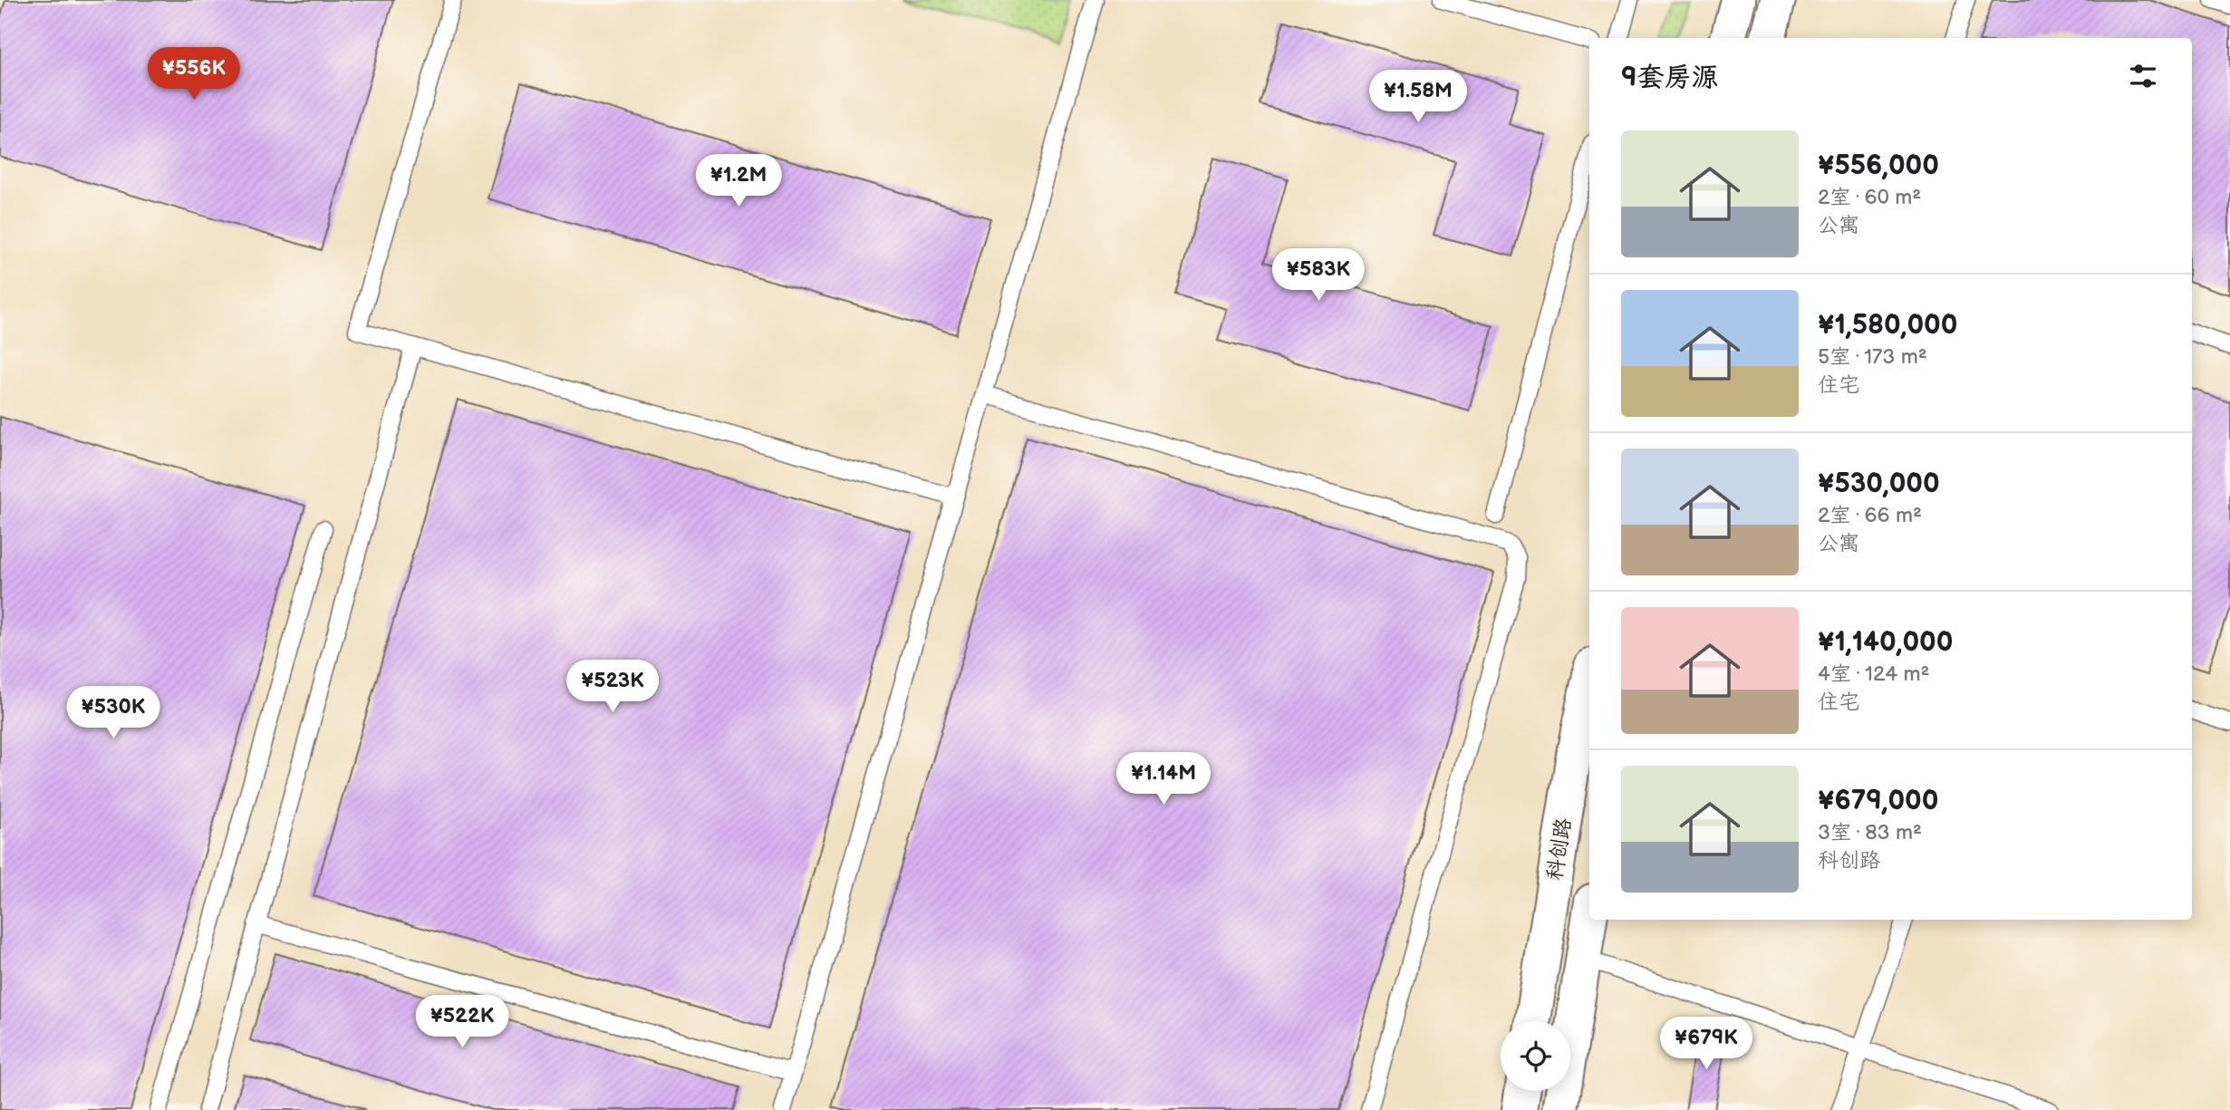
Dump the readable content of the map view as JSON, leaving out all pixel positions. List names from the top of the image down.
{
  "streets": {
    "street": ["科创路"]
  },
  "page": {
    "heading": "9套房源",
    "price": [
      "¥556K",
      "¥1.58M",
      "¥1.2M",
      "¥583K",
      "¥523K",
      "¥530K",
      "¥1.14M",
      "¥522K",
      "¥679K"
    ],
    "list": [
      {
        "name": "¥556,000",
        "note": "2室 · 60 m² · 公寓"
      },
      {
        "name": "¥1,580,000",
        "note": "5室 · 173 m² · 住宅"
      },
      {
        "name": "¥530,000",
        "note": "2室 · 66 m² · 公寓"
      },
      {
        "name": "¥1,140,000",
        "note": "4室 · 124 m² · 住宅"
      },
      {
        "name": "¥679,000",
        "note": "3室 · 83 m² · 科创路"
      }
    ]
  }
}
